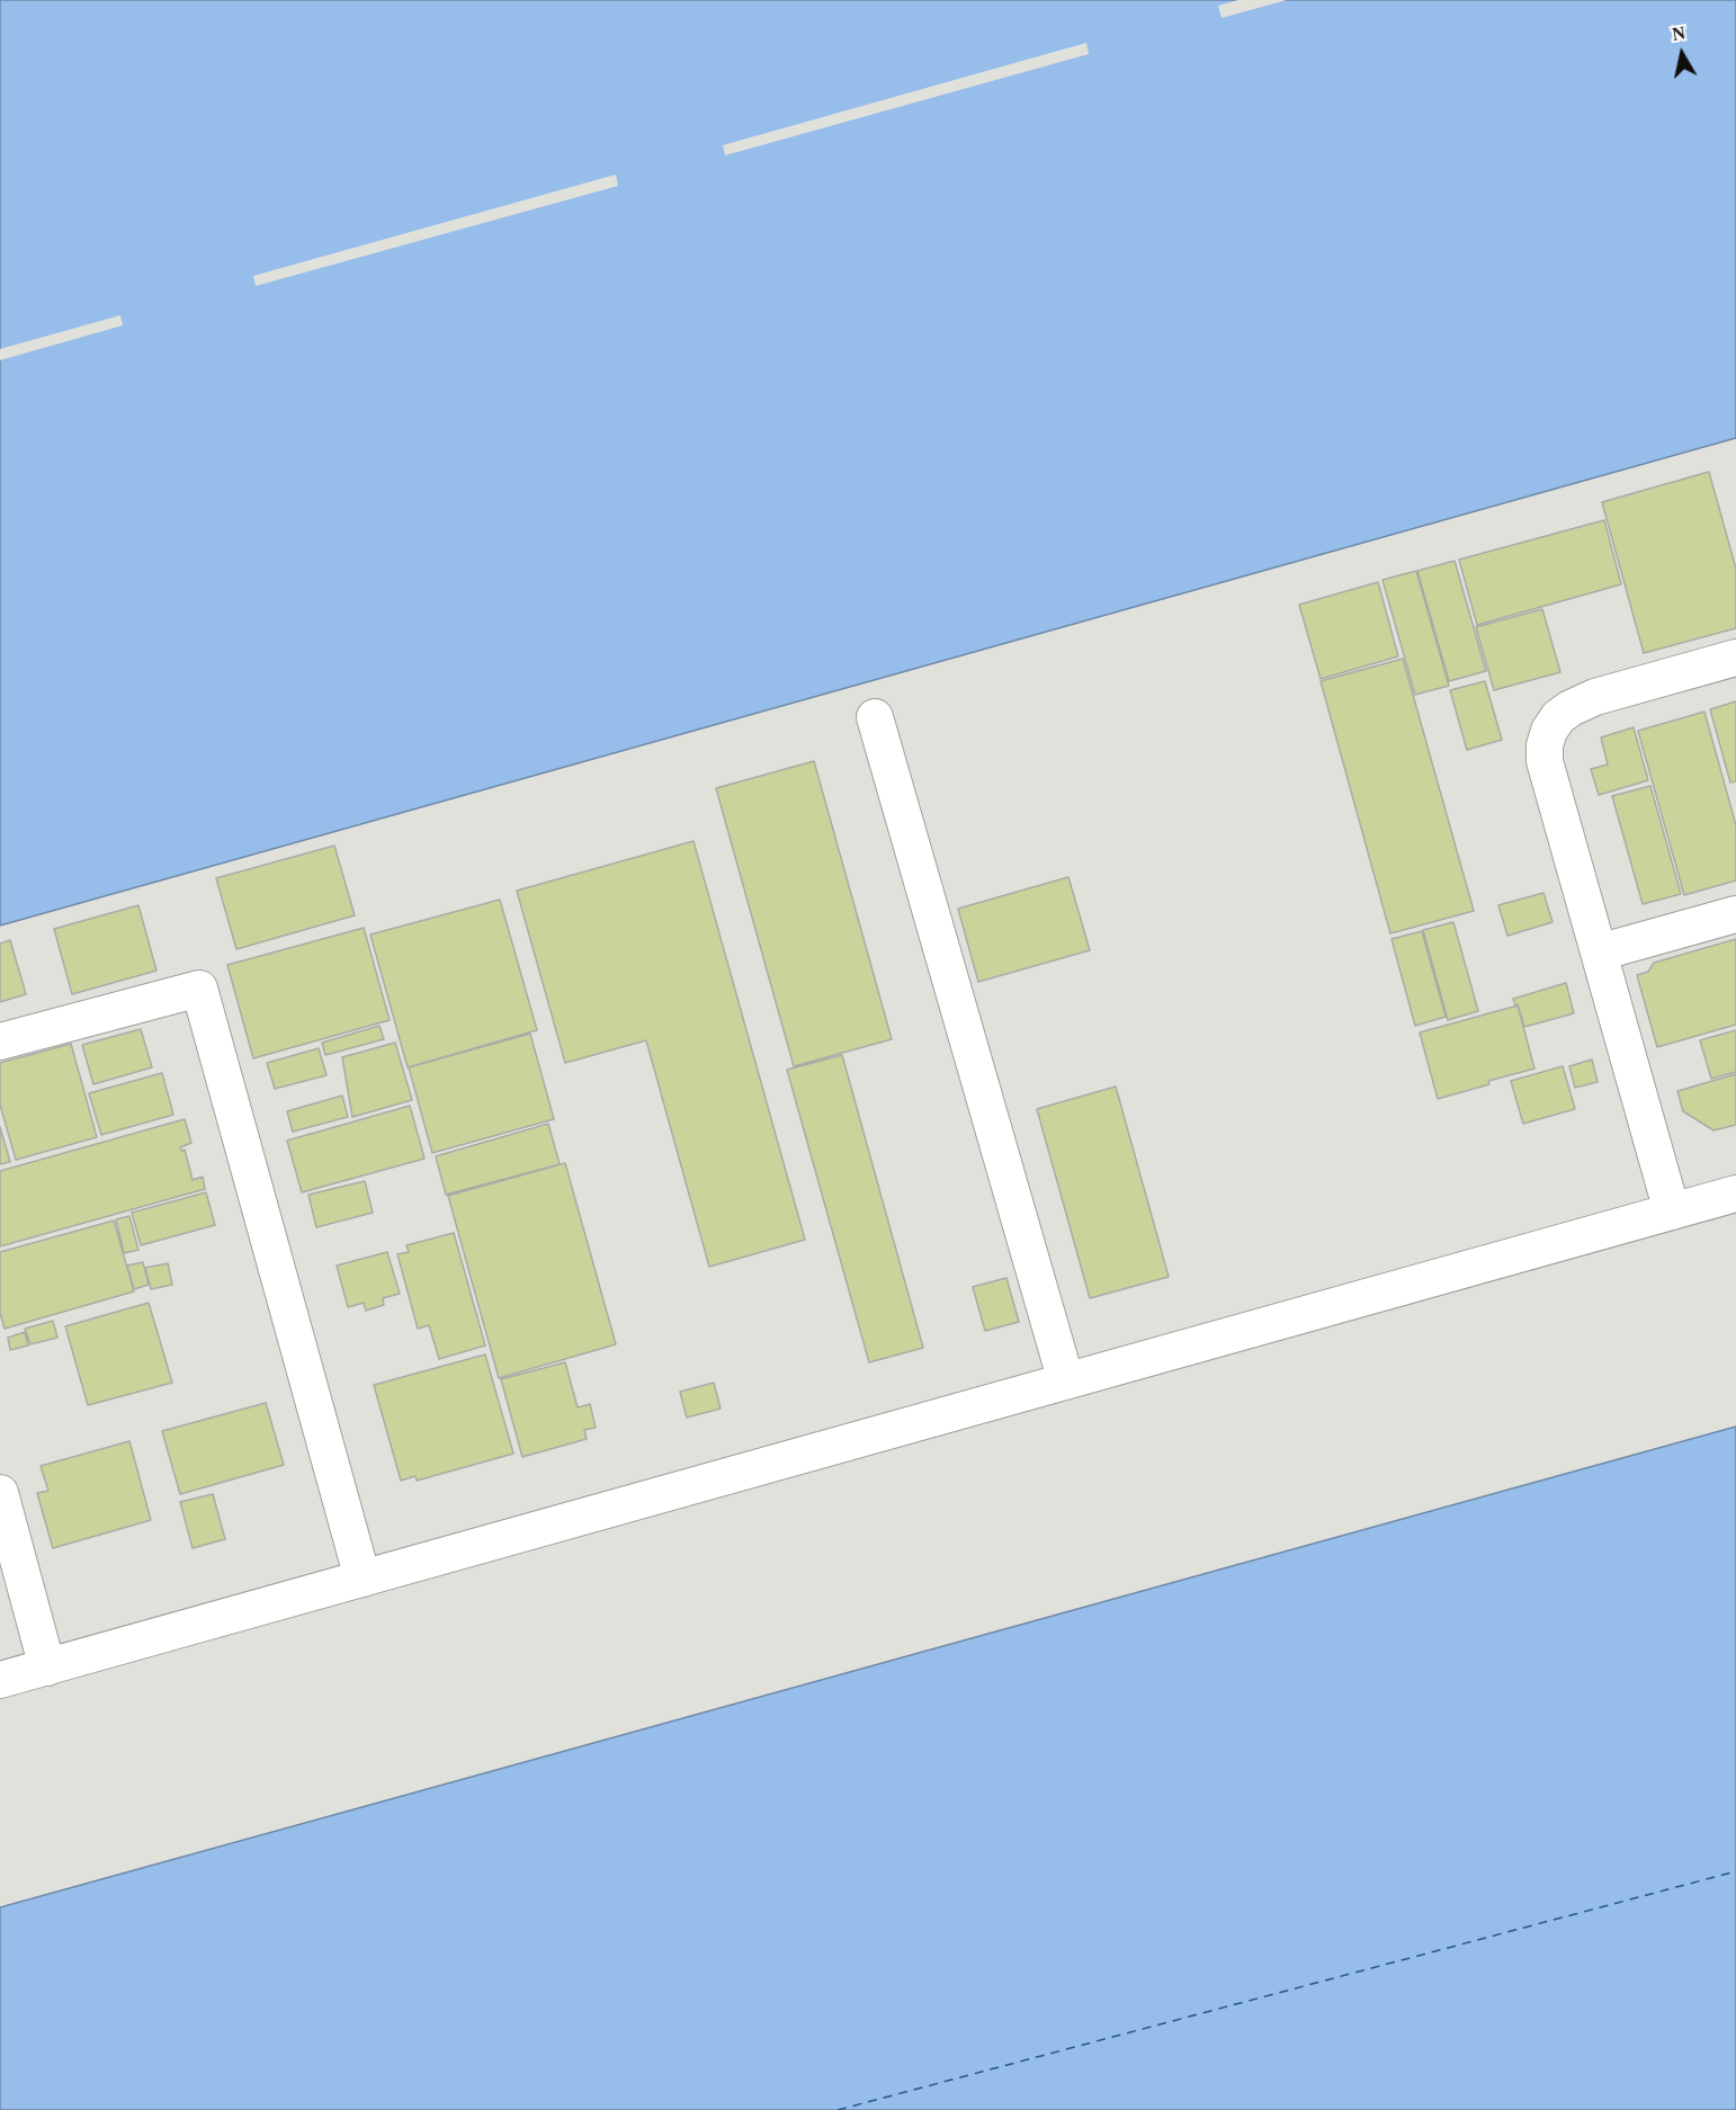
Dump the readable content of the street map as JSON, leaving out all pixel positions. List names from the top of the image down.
{
  "north": "top"
}
